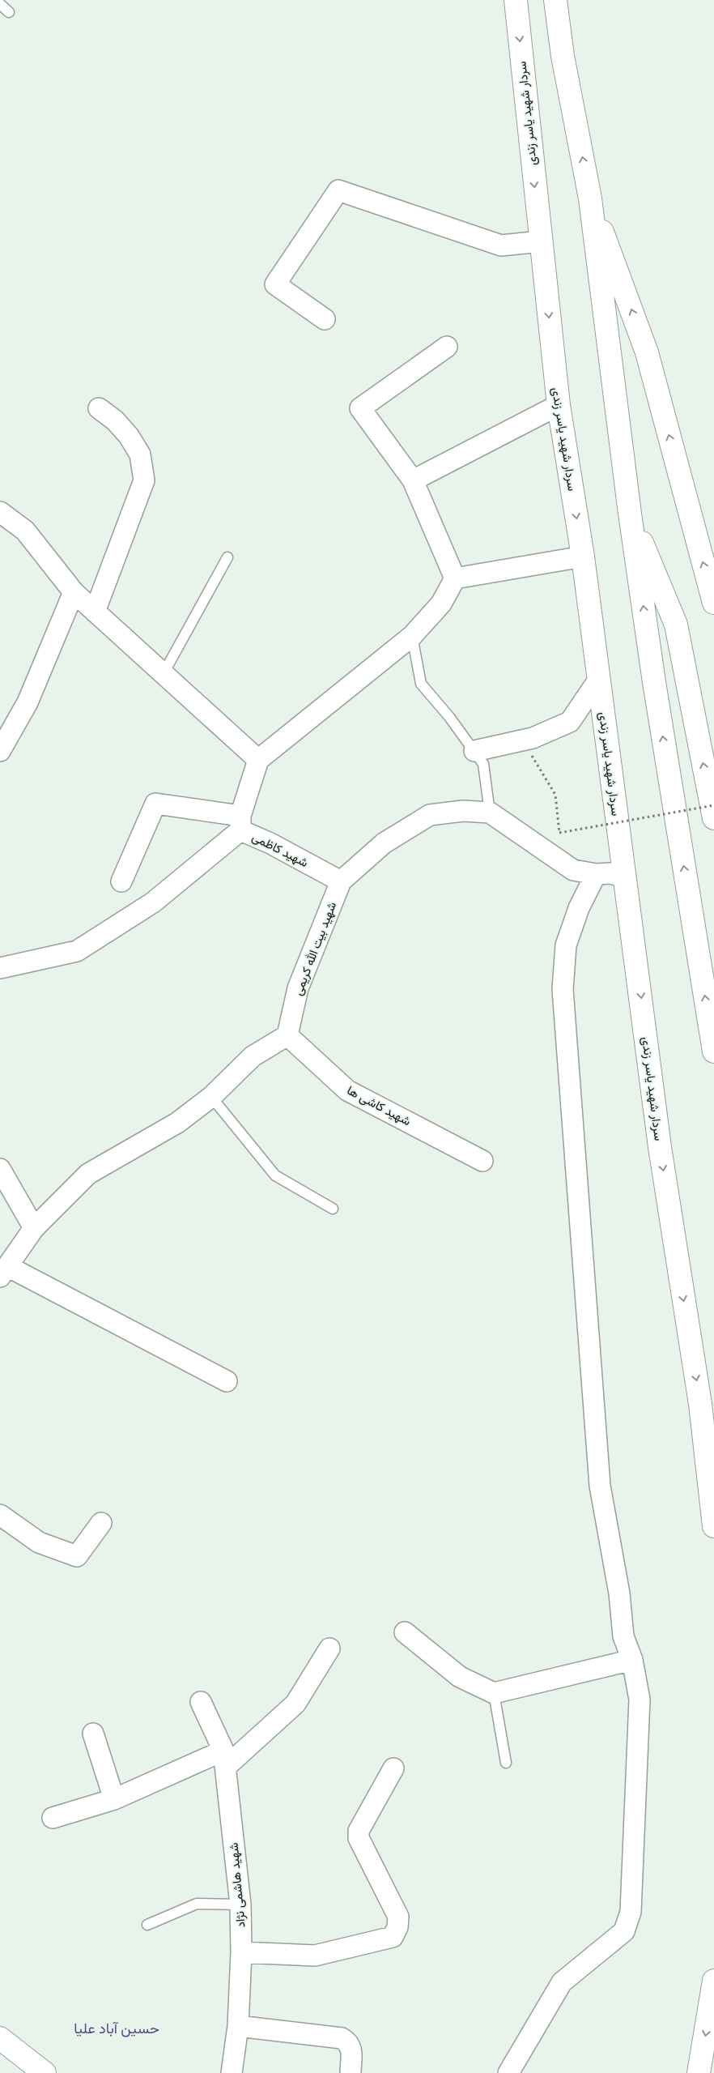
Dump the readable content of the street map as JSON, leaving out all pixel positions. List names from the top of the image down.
{
  "streets": {
    "main road": ["سردار شهید یاسر زندی"],
    "street": [
      "شهید کاظمی",
      "شهید بیت الله کریمی",
      "شهید کاشی ها",
      "شهید هاشمی نژاد"
    ]
  },
  "crossings": [
    ["شهید کاظمی", "شهید بیت الله کریمی"],
    ["شهید بیت الله کریمی", "شهید کاشی ها"]
  ],
  "districts": ["حسین آباد علیا"]
}
